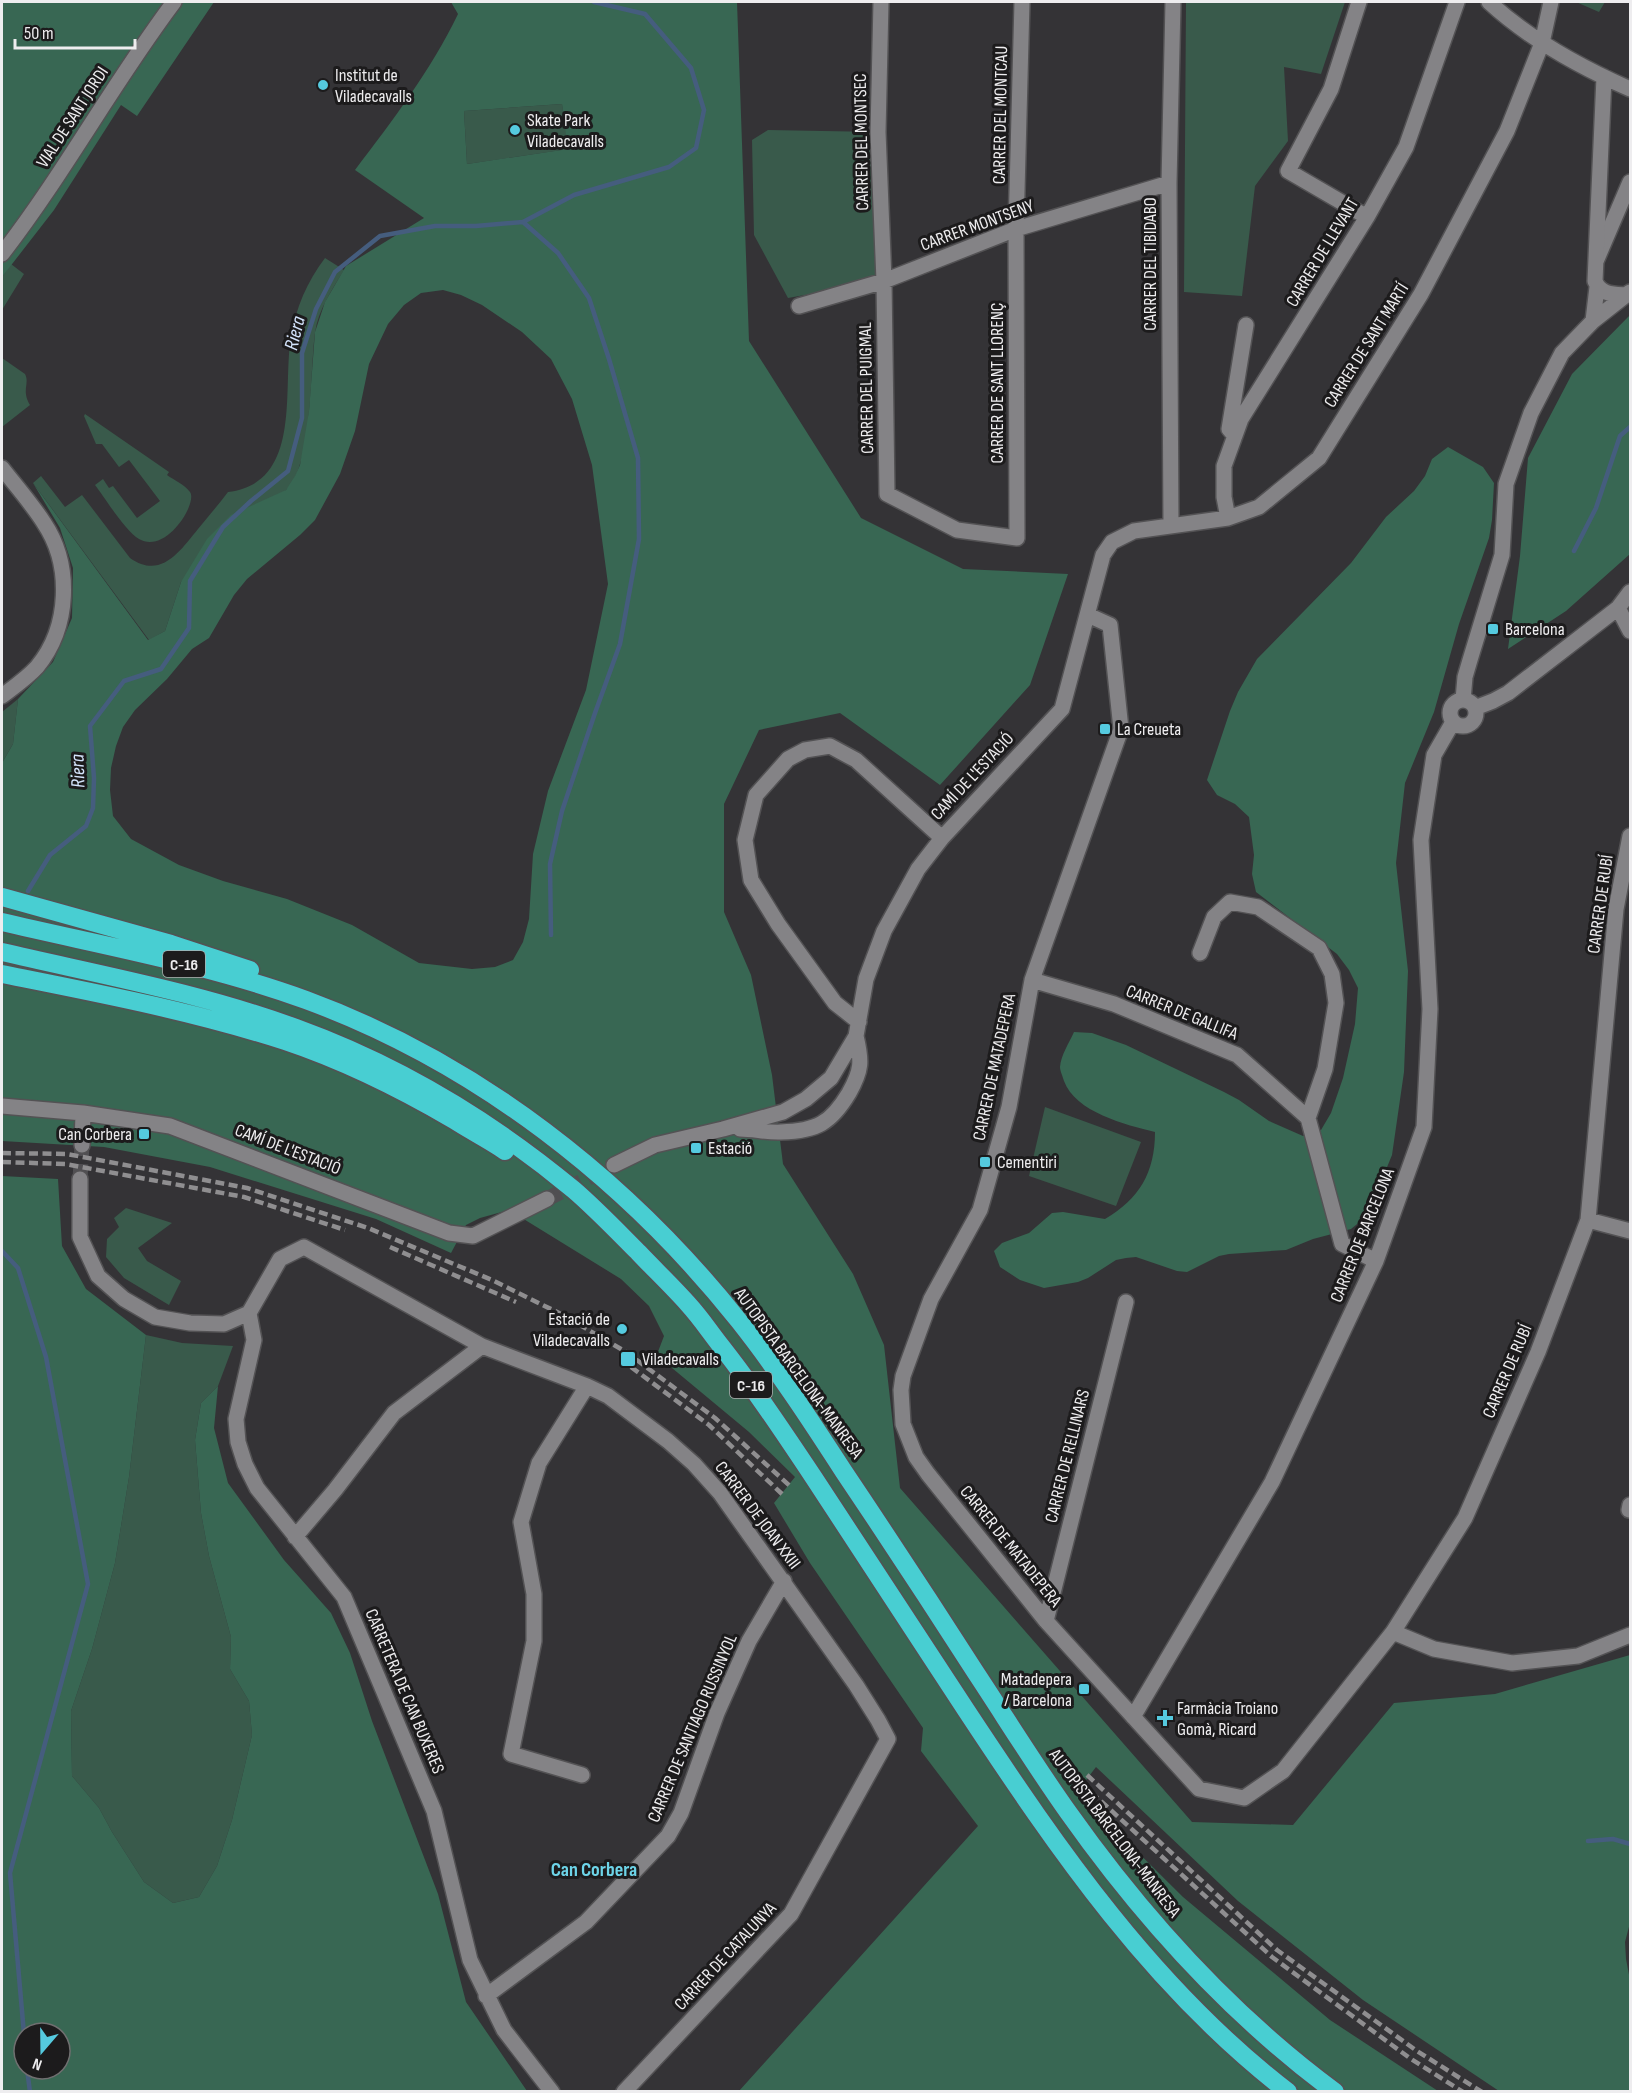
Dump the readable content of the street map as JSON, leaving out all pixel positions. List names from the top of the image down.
{
  "streets": {
    "highway": ["C-16", "AUTOPISTA BARCELONA-MANRESA"],
    "street": [
      "CARRER DEL MONTCAU",
      "VIAL DE SANT JORDI",
      "CARRER DEL MONTSEC",
      "CARRER MONTSENY",
      "CARRER DE LLEVANT",
      "CARRER DEL TIBIDABO",
      "CARRER DE SANT MARTÍ",
      "CARRER DE SANT LLORENÇ",
      "CARRER DEL PUIGMAL",
      "CAMÍ DE L'ESTACIÓ",
      "CARRER DE RUBÍ",
      "CARRER DE GALLIFA",
      "CARRER DE MATADEPERA",
      "CARRER DE BARCELONA",
      "CARRER DE RELLINARS",
      "CARRER DE JOAN XXIII",
      "CARRETERA DE CAN BUXERES",
      "CARRER DE SANTIAGO RUSSINYOL",
      "CARRER DE CATALUNYA"
    ]
  },
  "crossings": [
    ["CARRER DEL MONTCAU", "CARRER MONTSENY"],
    ["CARRER DEL MONTCAU", "CARRER DE SANT LLORENÇ"],
    ["CARRER DEL MONTSEC", "CARRER MONTSENY"],
    ["CARRER DEL MONTSEC", "CARRER DEL PUIGMAL"],
    ["CARRER MONTSENY", "CARRER DEL TIBIDABO"],
    ["CARRER MONTSENY", "CARRER DE SANT LLORENÇ"],
    ["CARRER MONTSENY", "CARRER DEL PUIGMAL"],
    ["CARRER DE LLEVANT", "CARRER DE SANT MARTÍ"],
    ["CARRER DEL TIBIDABO", "CARRER DE SANT MARTÍ"],
    ["CARRER DE SANT MARTÍ", "CAMÍ DE L'ESTACIÓ"],
    ["CARRER DE SANT LLORENÇ", "CARRER DEL PUIGMAL"],
    ["CAMÍ DE L'ESTACIÓ", "CARRER DE MATADEPERA"],
    ["CARRER DE RUBÍ", "CARRER DE MATADEPERA"],
    ["CARRER DE GALLIFA", "CARRER DE MATADEPERA"],
    ["CARRER DE MATADEPERA", "CARRER DE BARCELONA"],
    ["CARRER DE MATADEPERA", "CARRER DE RELLINARS"],
    ["CARRER DE JOAN XXIII", "CARRETERA DE CAN BUXERES"],
    ["CARRER DE JOAN XXIII", "CARRER DE SANTIAGO RUSSINYOL"],
    ["CARRER DE JOAN XXIII", "CARRER DE CATALUNYA"],
    ["CARRETERA DE CAN BUXERES", "CARRER DE SANTIAGO RUSSINYOL"]
  ],
  "districts": ["Can Corbera"],
  "water": ["Riera"],
  "places": {
    "other": ["Institut de Viladecavalls", "Skate Park Viladecavalls", "Estació de Viladecavalls"],
    "transit": [
      "Barcelona",
      "La Creueta",
      "Can Corbera",
      "Estació",
      "Cementiri",
      "Viladecavalls",
      "Matadepera / Barcelona"
    ],
    "health": ["Farmàcia Troiano Gomà, Ricard"]
  },
  "scale_bar": "50 m",
  "north": "bottom"
}
